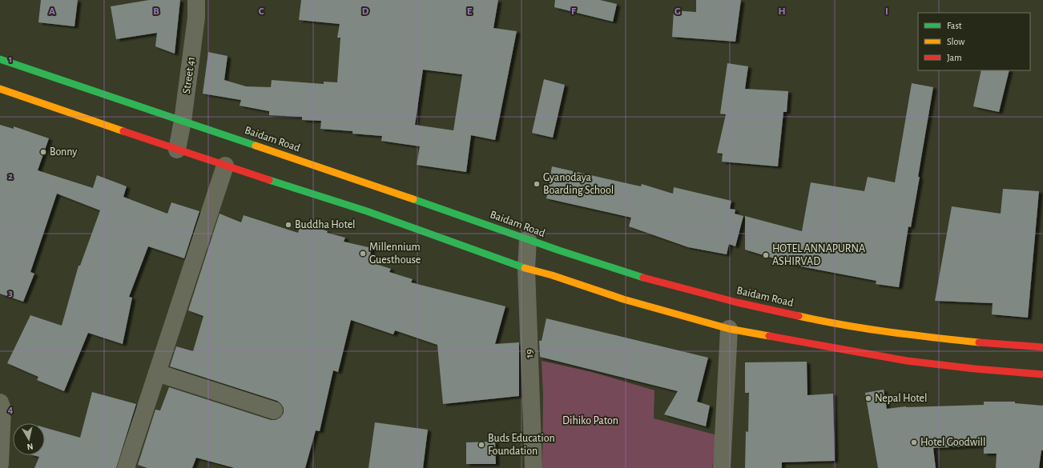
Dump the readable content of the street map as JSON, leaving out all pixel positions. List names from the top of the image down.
{
  "streets": {
    "main road": ["Baidam Road"],
    "street": ["Street 41", "19"]
  },
  "crossings": [
    ["Street 41", "Baidam Road"],
    ["Baidam Road", "19"]
  ],
  "parks": ["Dihiko Paton"],
  "places": [
    "Bonny",
    "Gyanodaya Boarding School",
    "Buddha Hotel",
    "Millennium Guesthouse",
    "HOTEL ANNAPURNA ASHIRVAD",
    "Nepal Hotel",
    "Hotel Goodwill",
    "Buds Education Foundation"
  ],
  "legend": ["Fast", "Slow", "Jam"],
  "north": "bottom",
  "grid": {
    "columns": [
      "A",
      "B",
      "C",
      "D",
      "E",
      "F",
      "G",
      "H",
      "I"
    ],
    "rows": [
      "1",
      "2",
      "3",
      "4"
    ]
  }
}
